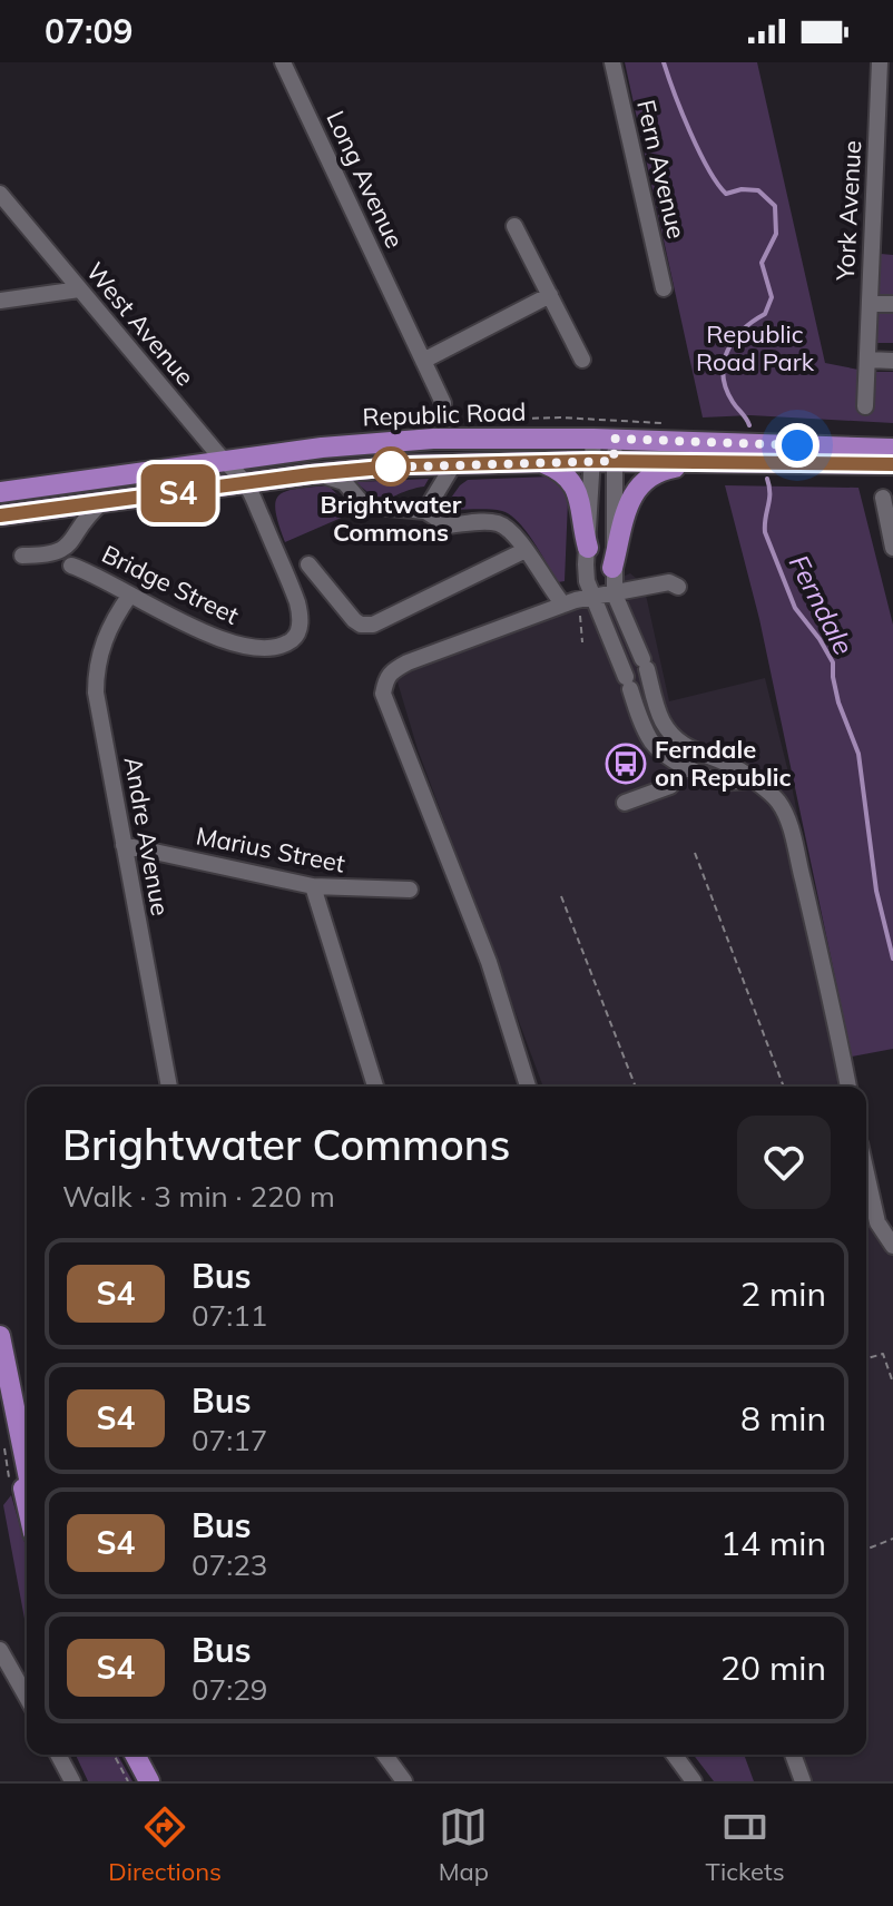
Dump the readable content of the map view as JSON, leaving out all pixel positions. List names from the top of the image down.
{
  "streets": {
    "main road": ["Republic Road"],
    "street": [
      "Fern Avenue",
      "Long Avenue",
      "York Avenue",
      "West Avenue",
      "Bridge Street",
      "Andre Avenue",
      "Marius Street"
    ]
  },
  "crossings": [
    ["West Avenue", "Republic Road"],
    ["West Avenue", "Bridge Street"],
    ["Republic Road", "Bridge Street"],
    ["Bridge Street", "Andre Avenue"],
    ["Andre Avenue", "Marius Street"]
  ],
  "water": ["Ferndale"],
  "parks": ["Republic Road Park"],
  "places": {
    "other": ["Brightwater Commons"],
    "bus stop": ["Ferndale on Republic"]
  },
  "lines": ["bus line S4"],
  "page": {
    "status": "07:09",
    "on_map": "S4",
    "heading": ["Brightwater Commons", "Walk · 3 min · 220 m"],
    "list": [
      {
        "mark": "S4",
        "name": "Bus",
        "note": "07:11",
        "value": "2 min"
      },
      {
        "mark": "S4",
        "name": "Bus",
        "note": "07:17",
        "value": "8 min"
      },
      {
        "mark": "S4",
        "name": "Bus",
        "note": "07:23",
        "value": "14 min"
      },
      {
        "mark": "S4",
        "name": "Bus",
        "note": "07:29",
        "value": "20 min"
      }
    ],
    "tabs": ["Directions", "Map", "Tickets"]
  }
}
